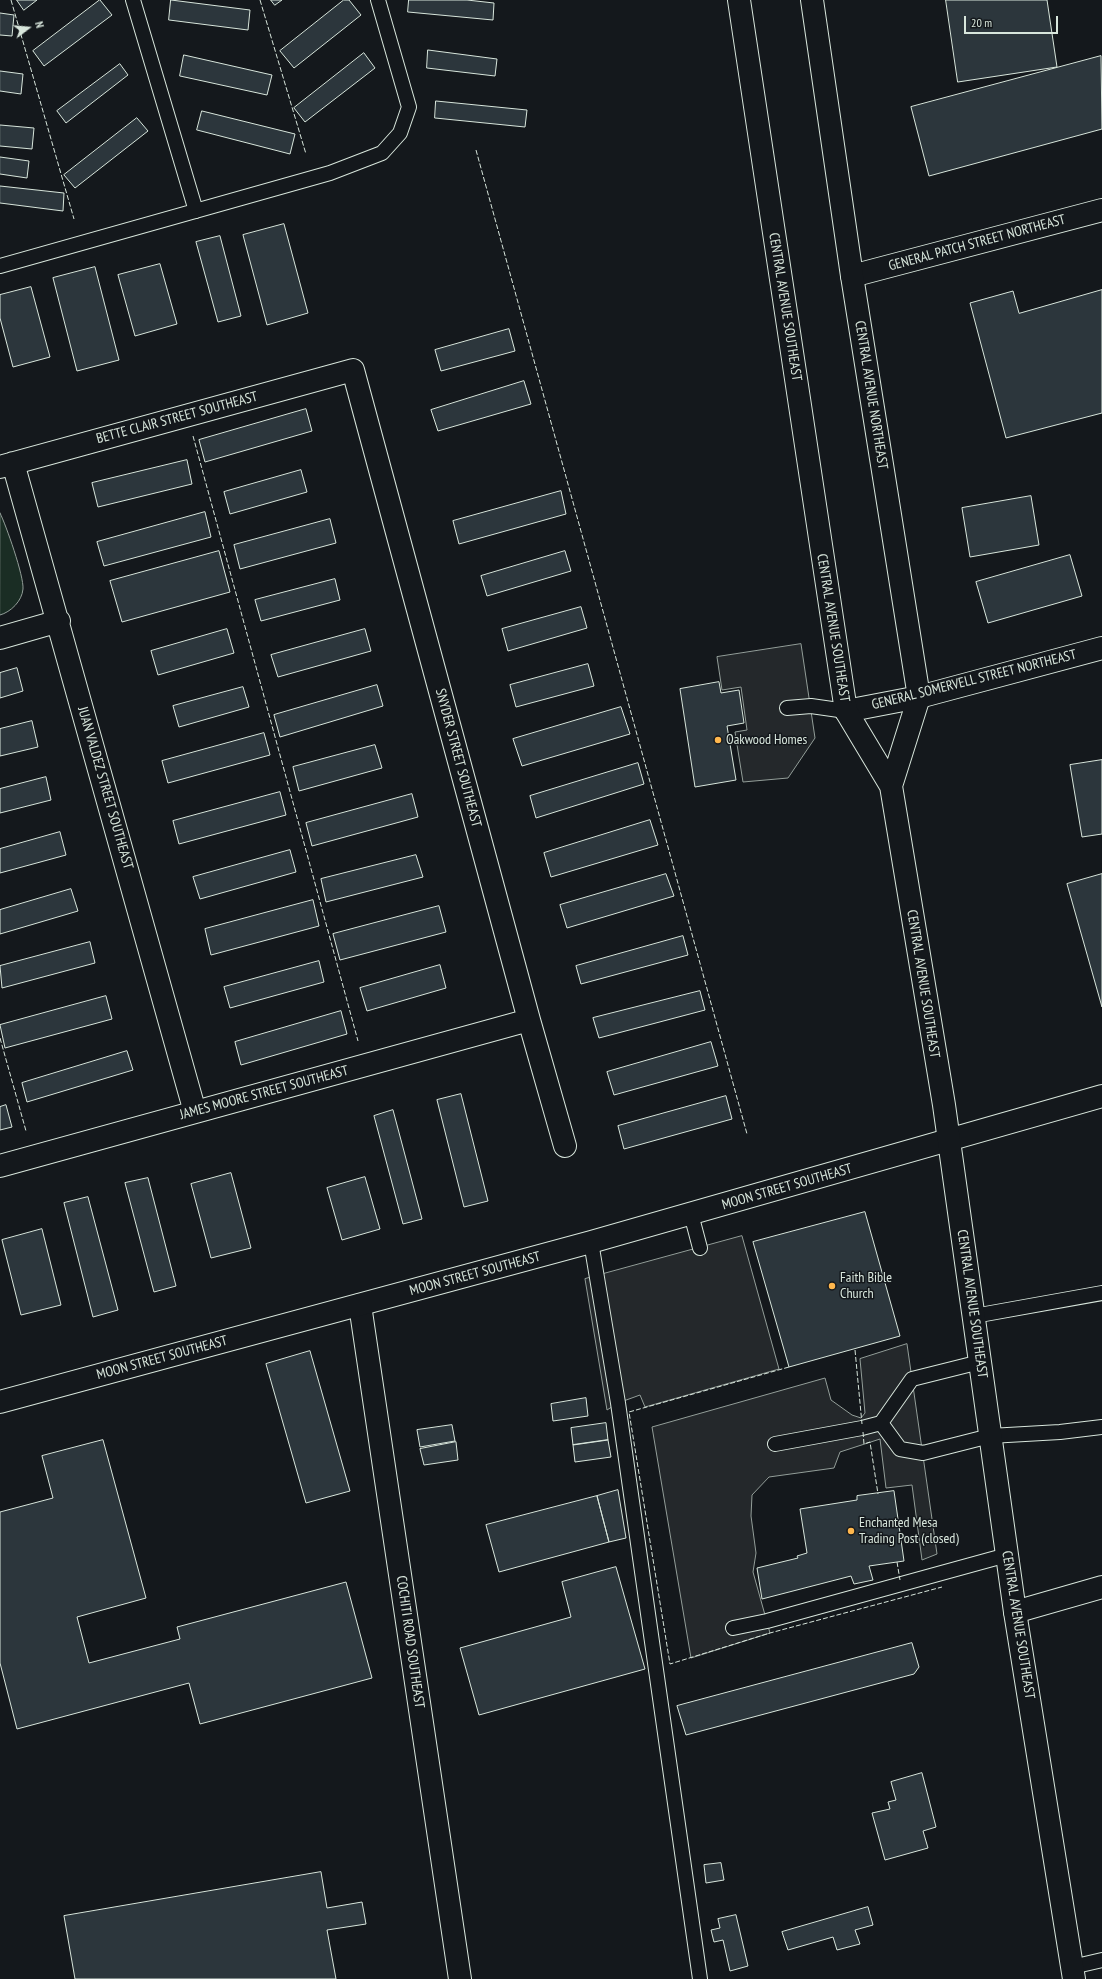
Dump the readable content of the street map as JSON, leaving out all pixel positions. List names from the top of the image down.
{
  "streets": {
    "street": [
      "GENERAL PATCH STREET NORTHEAST",
      "CENTRAL AVENUE SOUTHEAST",
      "CENTRAL AVENUE NORTHEAST",
      "BETTE CLAIR STREET SOUTHEAST",
      "GENERAL SOMERVELL STREET NORTHEAST",
      "SNYDER STREET SOUTHEAST",
      "JUAN VALDEZ STREET SOUTHEAST",
      "JAMES MOORE STREET SOUTHEAST",
      "MOON STREET SOUTHEAST",
      "COCHITI ROAD SOUTHEAST"
    ]
  },
  "crossings": [
    ["GENERAL PATCH STREET NORTHEAST", "CENTRAL AVENUE NORTHEAST"],
    ["CENTRAL AVENUE SOUTHEAST", "CENTRAL AVENUE NORTHEAST"],
    ["CENTRAL AVENUE SOUTHEAST", "GENERAL SOMERVELL STREET NORTHEAST"],
    ["CENTRAL AVENUE SOUTHEAST", "MOON STREET SOUTHEAST"],
    ["CENTRAL AVENUE NORTHEAST", "GENERAL SOMERVELL STREET NORTHEAST"],
    ["BETTE CLAIR STREET SOUTHEAST", "SNYDER STREET SOUTHEAST"],
    ["BETTE CLAIR STREET SOUTHEAST", "JUAN VALDEZ STREET SOUTHEAST"],
    ["SNYDER STREET SOUTHEAST", "JAMES MOORE STREET SOUTHEAST"],
    ["JUAN VALDEZ STREET SOUTHEAST", "JAMES MOORE STREET SOUTHEAST"],
    ["MOON STREET SOUTHEAST", "COCHITI ROAD SOUTHEAST"]
  ],
  "places": ["Oakwood Homes", "Faith Bible Church", "Enchanted Mesa Trading Post (closed)"],
  "scale_bar": "20 m",
  "north": "right"
}
